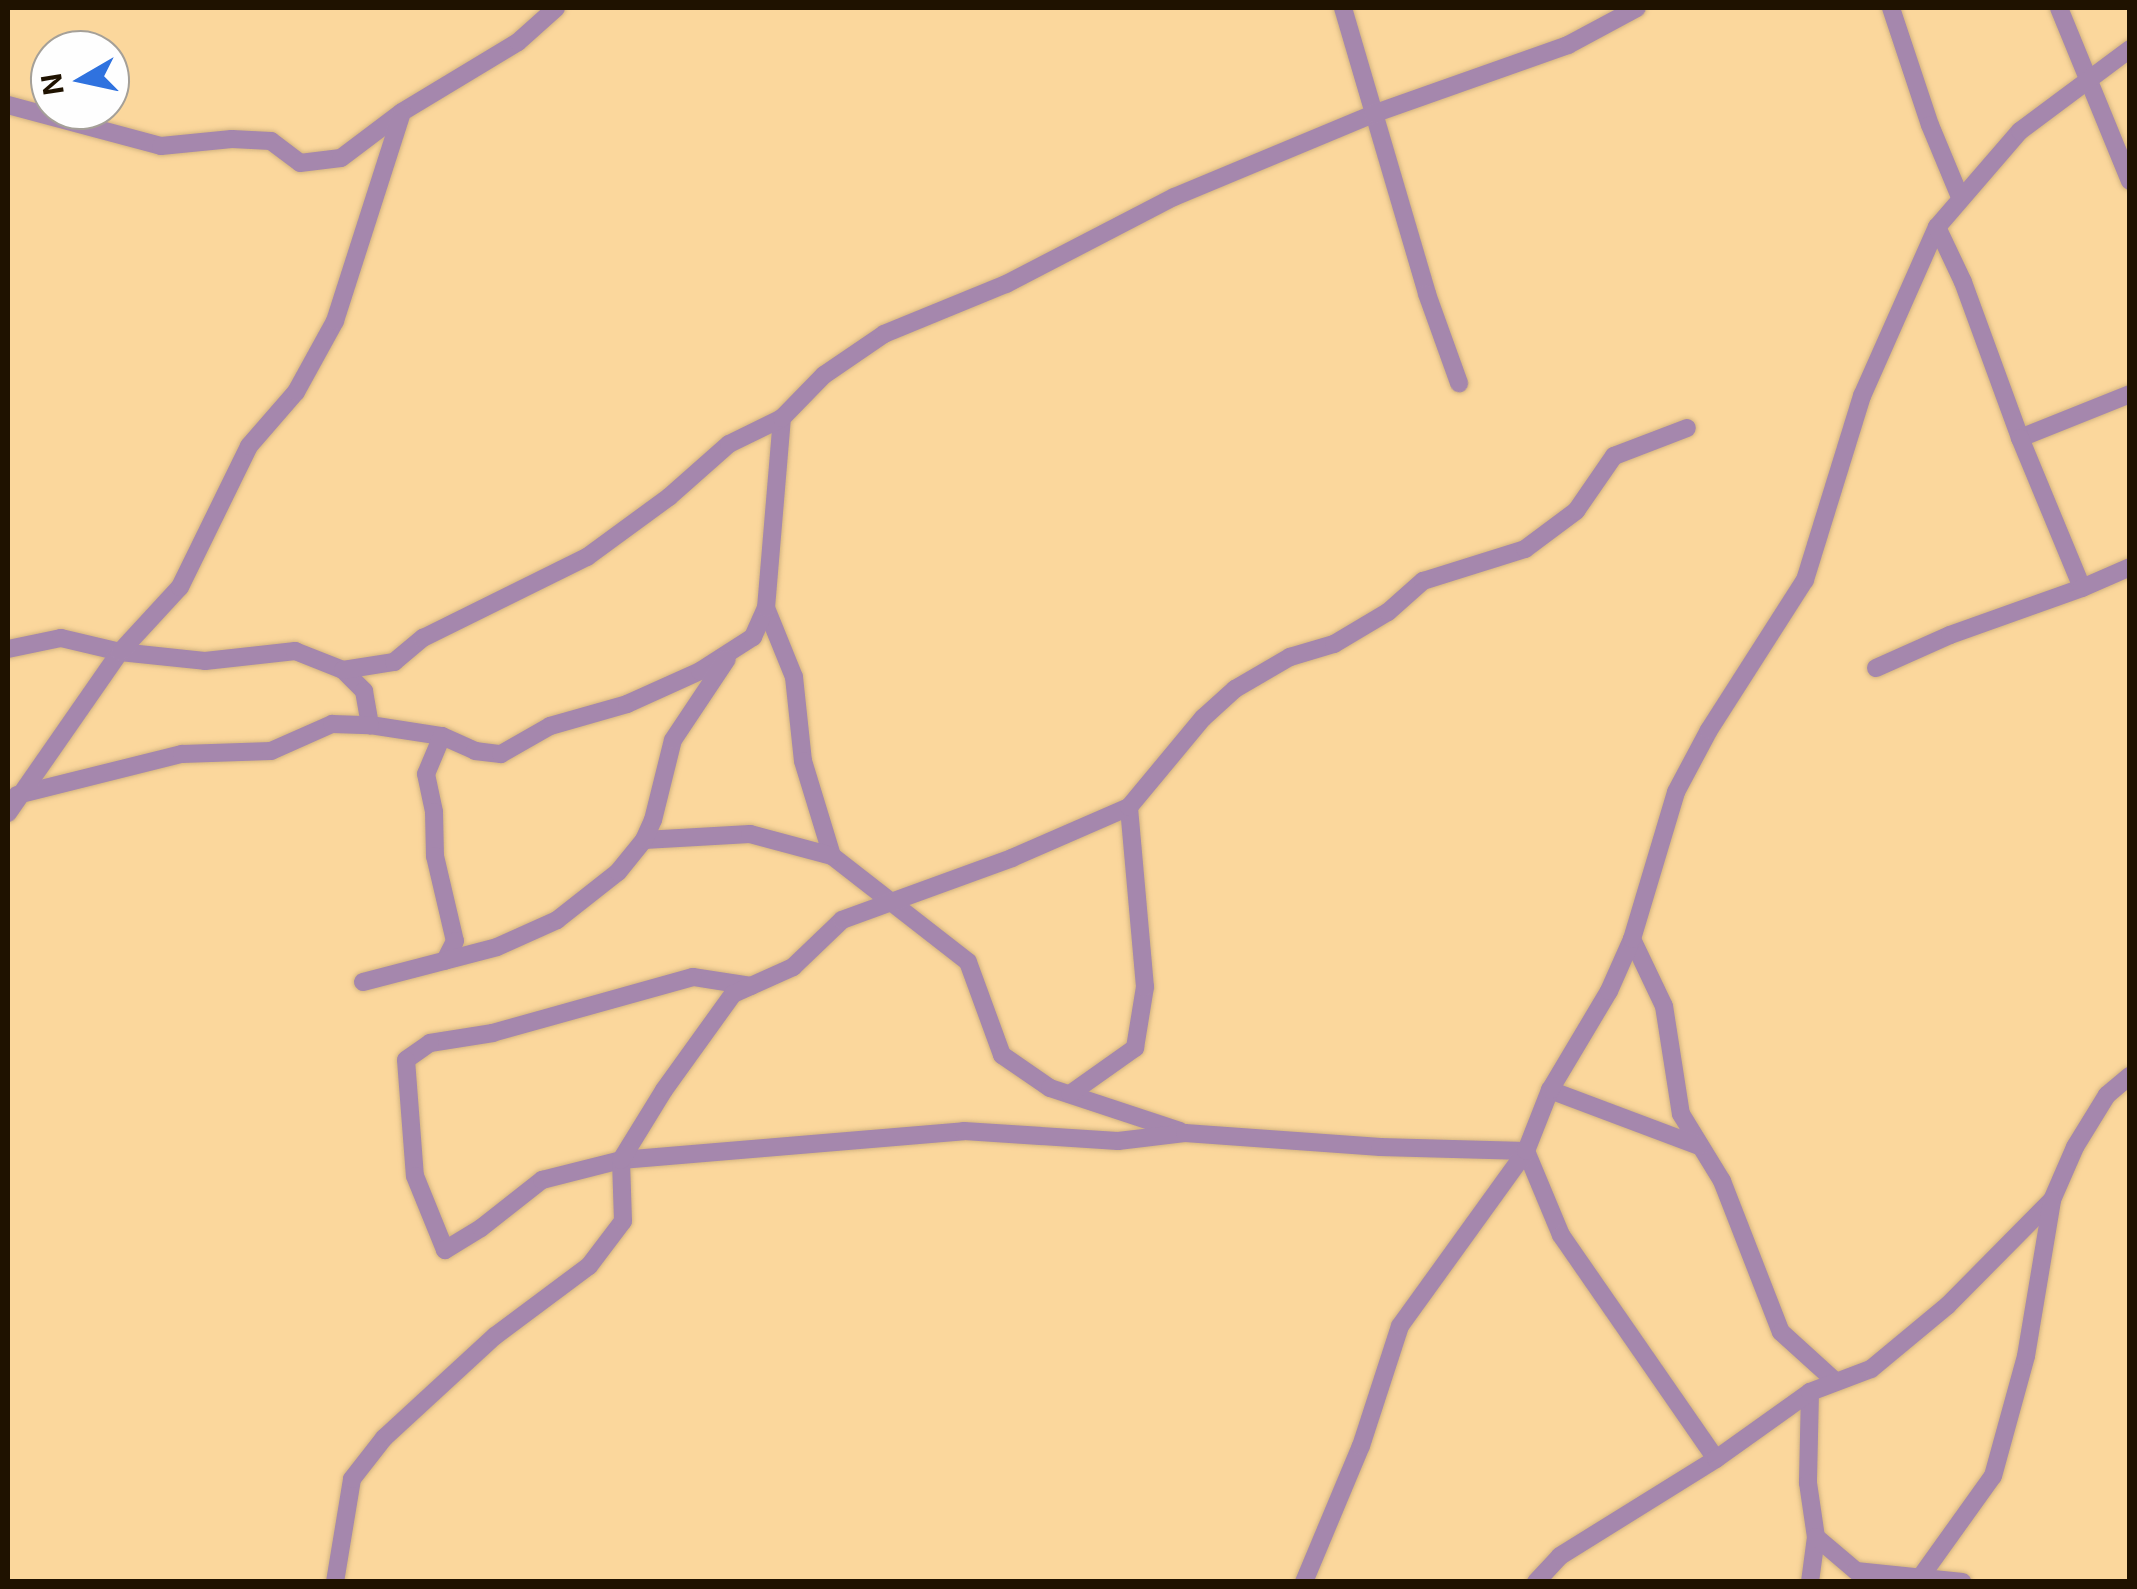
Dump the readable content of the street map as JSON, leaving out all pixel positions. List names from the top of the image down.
{
  "north": "left"
}
